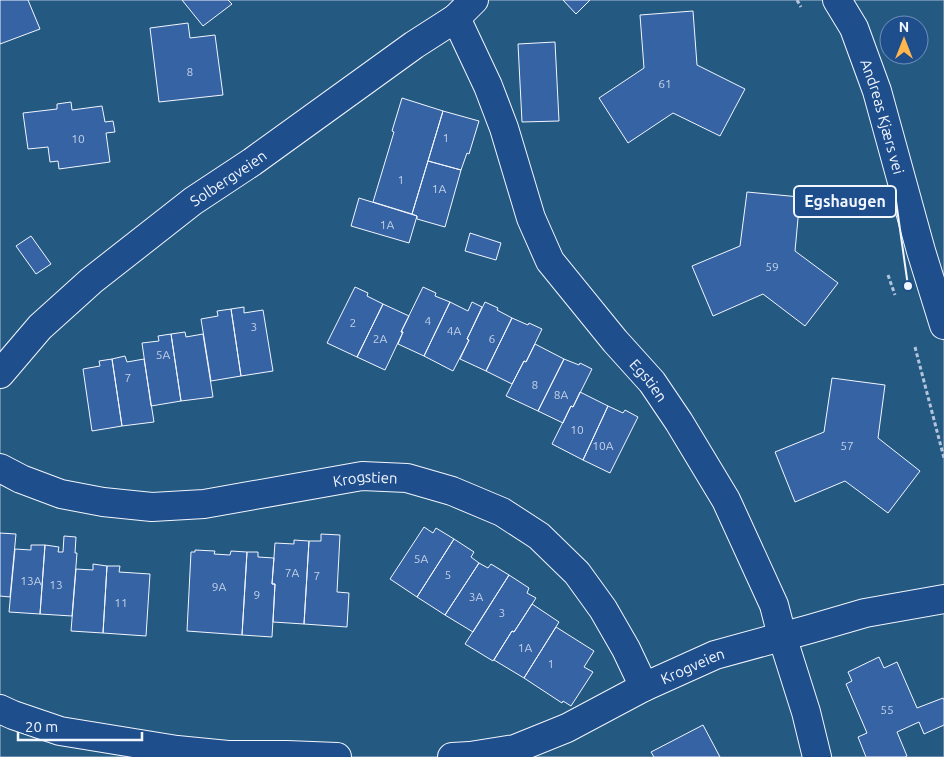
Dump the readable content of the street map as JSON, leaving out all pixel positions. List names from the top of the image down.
{
  "streets": {
    "street": [
      "Andreas Kjærs vei",
      "Solbergveien",
      "Egstien",
      "Krogstien",
      "Krogveien"
    ]
  },
  "crossings": [
    ["Solbergveien", "Egstien"],
    ["Egstien", "Krogveien"],
    ["Krogstien", "Krogveien"]
  ],
  "places": ["Egshaugen"],
  "house_numbers": [
    "8",
    "61",
    "1",
    "10",
    "1",
    "1A",
    "1A",
    "59",
    "4",
    "2",
    "3",
    "4A",
    "2A",
    "6",
    "5A",
    "7",
    "8",
    "8A",
    "10",
    "10A",
    "57",
    "5A",
    "7A",
    "5",
    "7",
    "13A",
    "13",
    "9A",
    "9",
    "3A",
    "11",
    "3",
    "1A",
    "1",
    "55"
  ],
  "scale_bar": "20 m",
  "north": "top"
}
